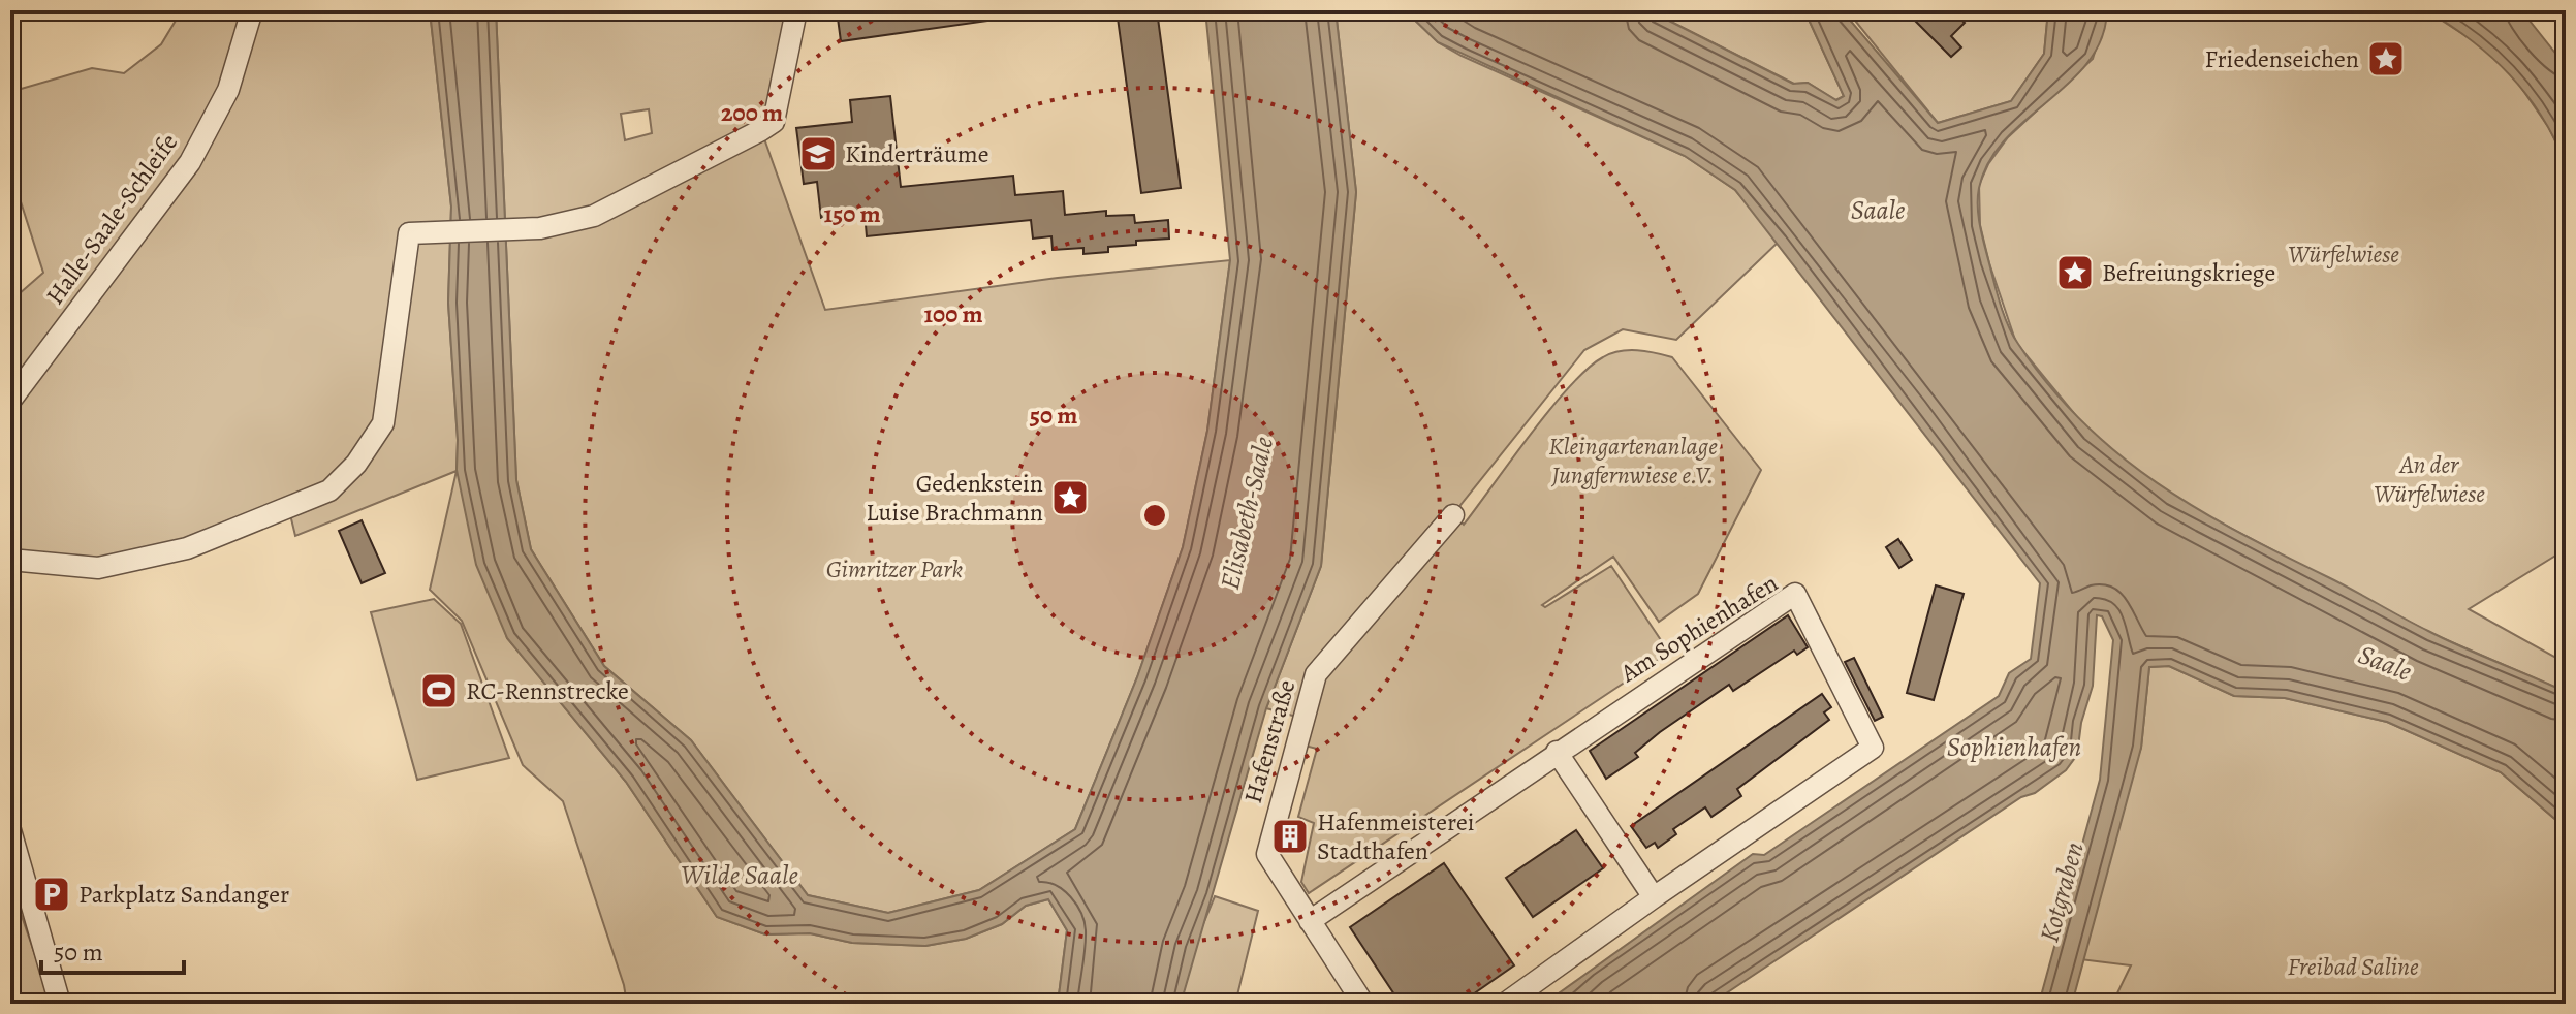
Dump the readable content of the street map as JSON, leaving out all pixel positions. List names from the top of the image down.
{
  "streets": {
    "street": ["Halle-Saale-Schleife", "Am Sophienhafen", "Hafenstraße"]
  },
  "crossings": [
    ["Am Sophienhafen", "Hafenstraße"]
  ],
  "water": [
    "Saale",
    "Elisabeth-Saale",
    "Sophienhafen",
    "Wilde Saale",
    "Kotgraben"
  ],
  "parks": [
    "Würfelwiese",
    "Kleingartenanlage Jungfernwiese e.V.",
    "An der Würfelwiese",
    "Gimritzer Park",
    "Freibad Saline"
  ],
  "places": {
    "place": ["Friedenseichen", "Befreiungskriege", "Gedenkstein Luise Brachmann"],
    "school or university": ["Kinderträume"],
    "sports": ["RC-Rennstrecke"],
    "building": ["Hafenmeisterei Stadthafen"],
    "parking": ["Parkplatz Sandanger"]
  },
  "scale_bar": "50 m",
  "rings": [
    "200 m",
    "150 m",
    "100 m",
    "50 m"
  ]
}
